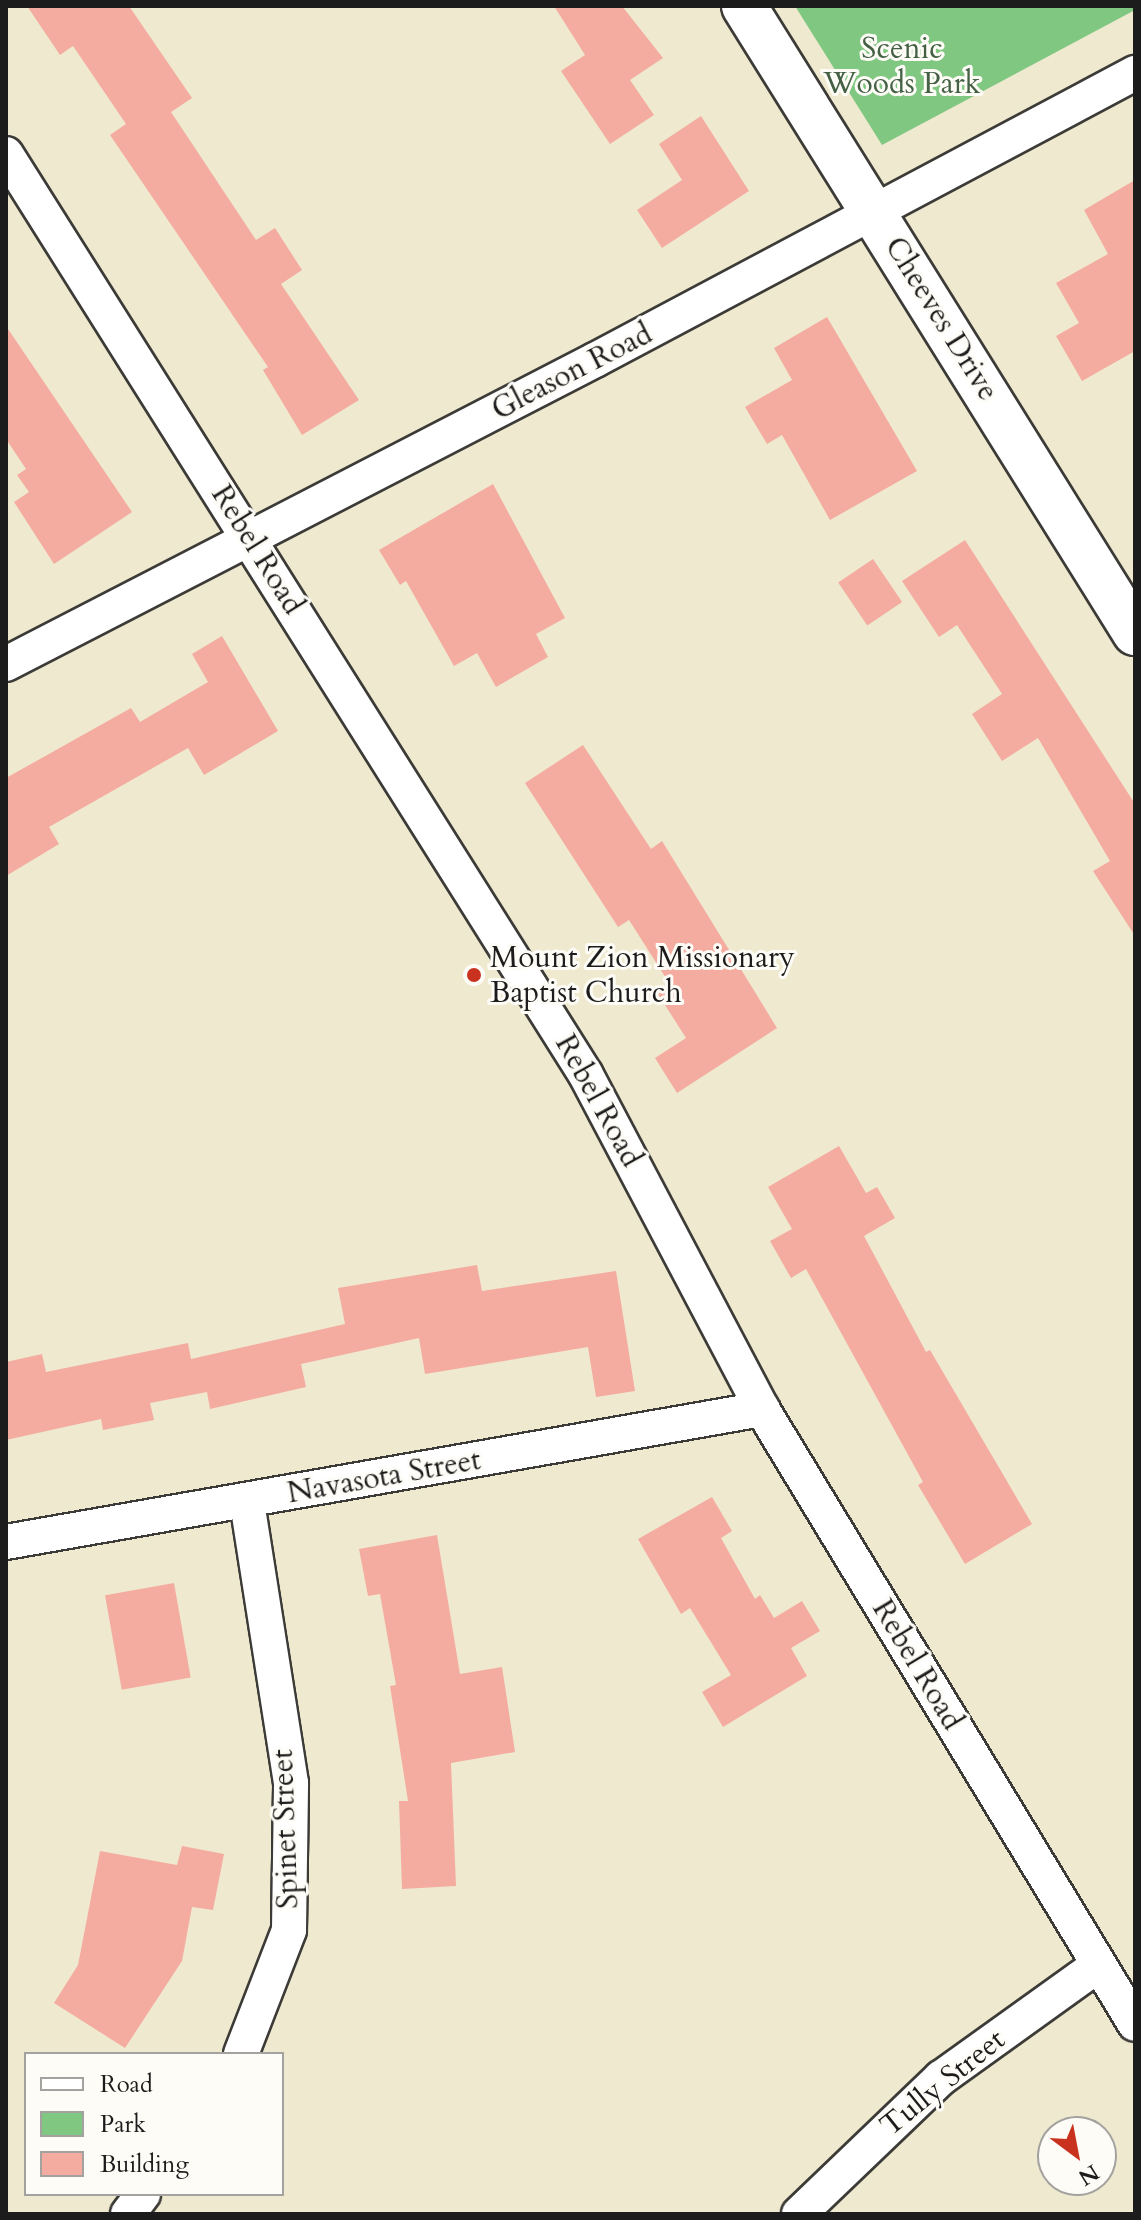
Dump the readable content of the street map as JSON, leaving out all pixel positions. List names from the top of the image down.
{
  "streets": {
    "street": [
      "Cheeves Drive",
      "Gleason Road",
      "Rebel Road",
      "Navasota Street",
      "Spinet Street",
      "Tully Street"
    ]
  },
  "crossings": [
    ["Cheeves Drive", "Gleason Road"],
    ["Gleason Road", "Rebel Road"],
    ["Rebel Road", "Navasota Street"],
    ["Rebel Road", "Tully Street"],
    ["Navasota Street", "Spinet Street"]
  ],
  "parks": ["Scenic Woods Park"],
  "places": ["Mount Zion Missionary Baptist Church"],
  "legend": ["Road", "Park", "Building"],
  "north": "bottom right"
}
